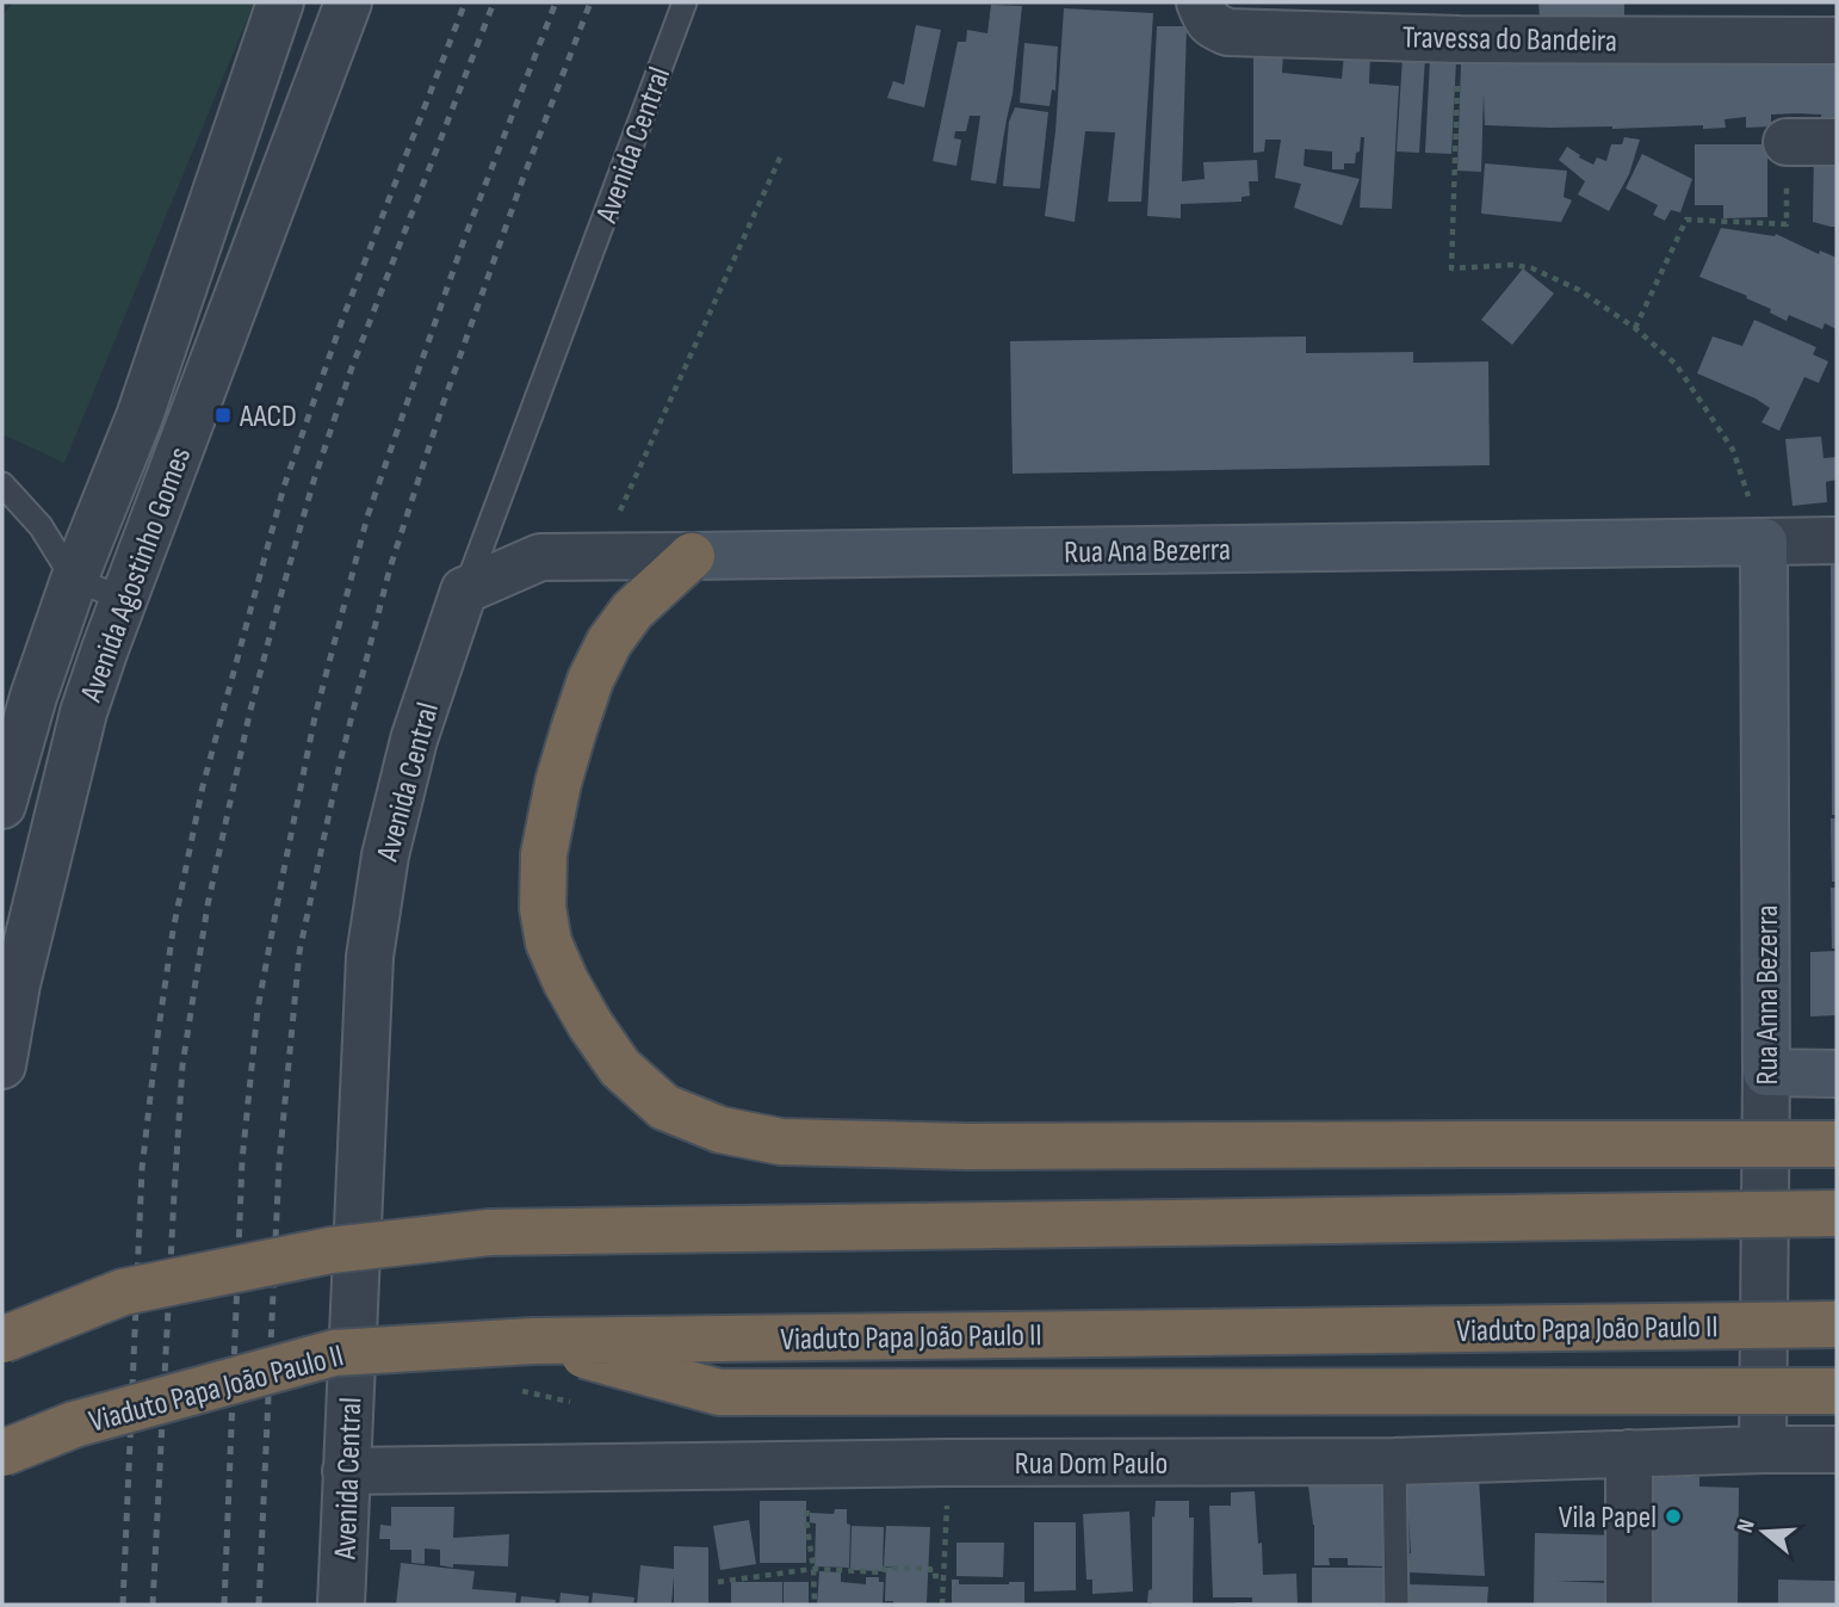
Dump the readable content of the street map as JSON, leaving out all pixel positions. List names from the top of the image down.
{
  "streets": {
    "highway": ["Viaduto Papa João Paulo II"],
    "street": [
      "Travessa do Bandeira",
      "Avenida Central",
      "Rua Ana Bezerra",
      "Avenida Agostinho Gomes",
      "Rua Anna Bezerra",
      "Rua Dom Paulo"
    ]
  },
  "crossings": [
    ["Avenida Central", "Rua Ana Bezerra"],
    ["Avenida Central", "Rua Dom Paulo"],
    ["Rua Ana Bezerra", "Rua Anna Bezerra"],
    ["Rua Anna Bezerra", "Rua Dom Paulo"]
  ],
  "places": {
    "transit": ["AACD"],
    "other": ["Vila Papel"]
  },
  "north": "left"
}
